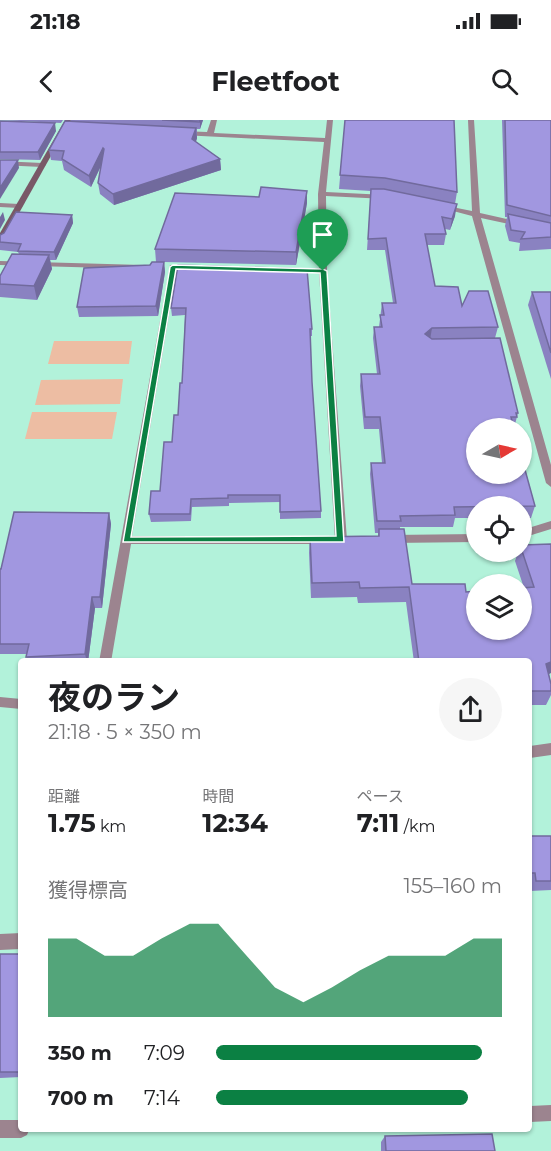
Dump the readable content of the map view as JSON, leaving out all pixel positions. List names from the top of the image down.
{
  "north": "right",
  "page": {
    "status": "21:18",
    "header": "Fleetfoot",
    "heading": ["夜のラン", "21:18 · 5 × 350 m"],
    "stats": [
      ["距離", "1.75 km"],
      ["時間", "12:34"],
      ["ペース", "7:11 /km"]
    ],
    "chart": ["獲得標高", "155–160 m"],
    "list": [
      {
        "name": "350 m",
        "note": "7:09"
      },
      {
        "name": "700 m",
        "note": "7:14"
      }
    ]
  }
}
